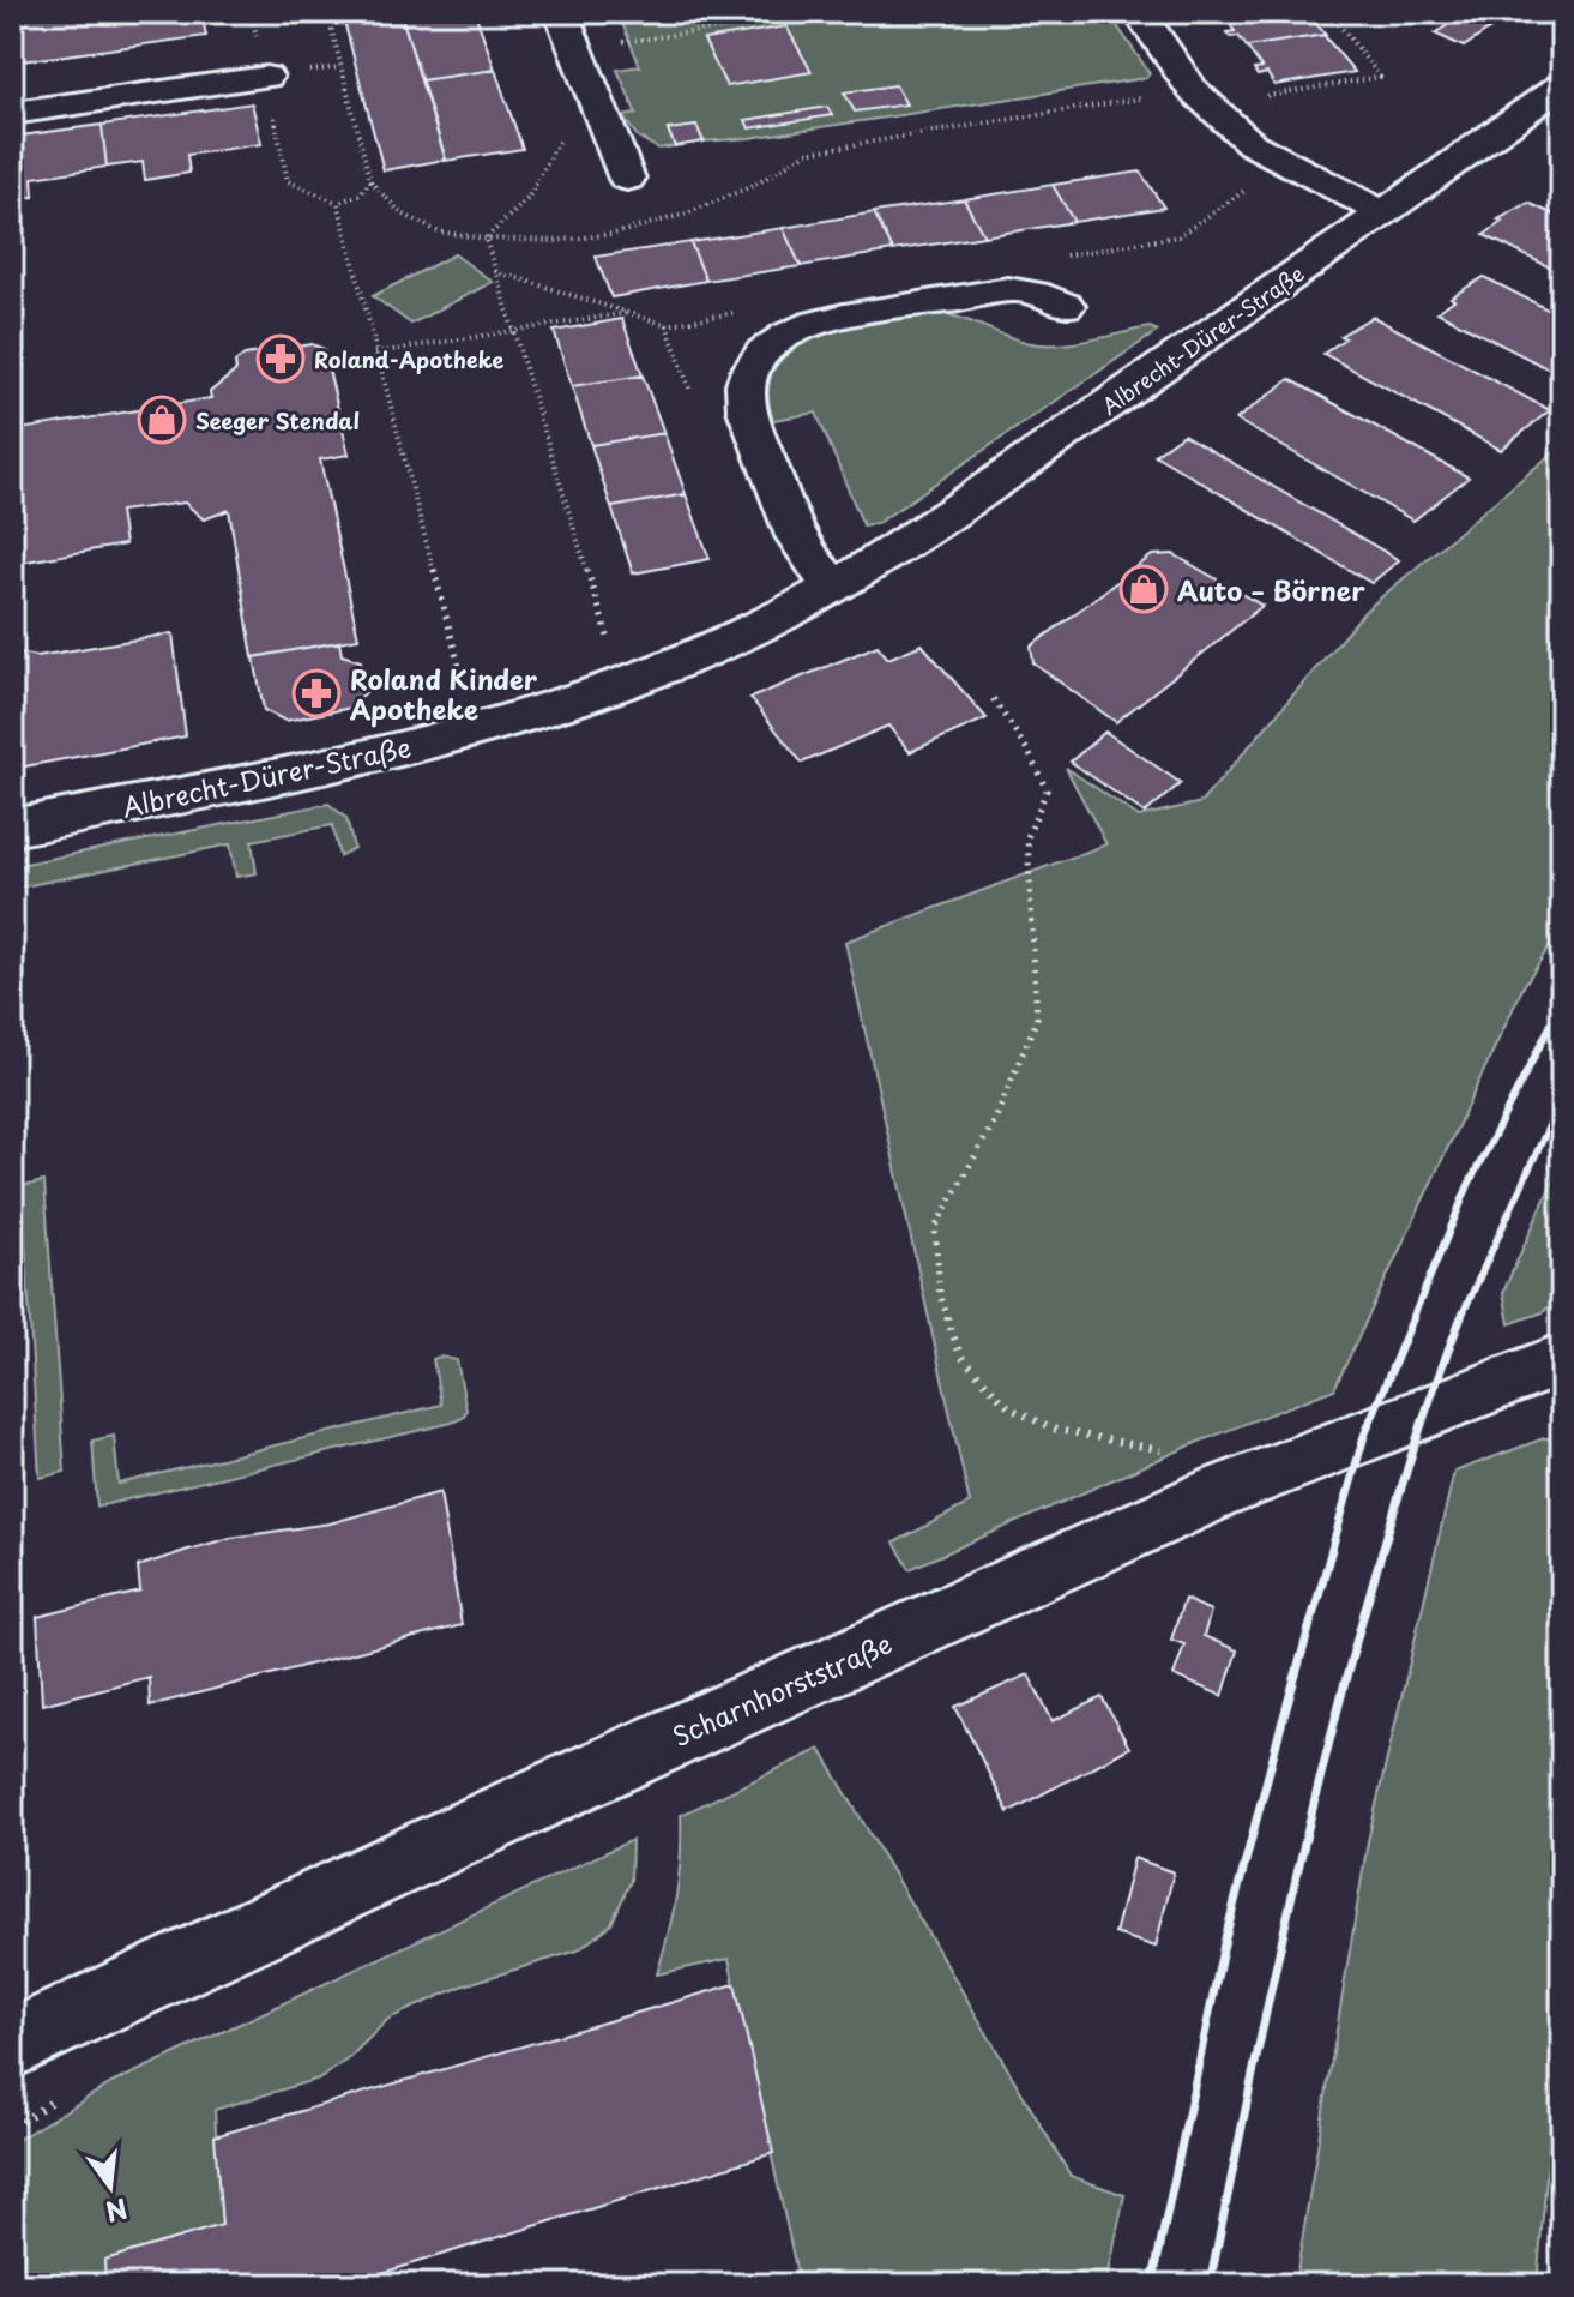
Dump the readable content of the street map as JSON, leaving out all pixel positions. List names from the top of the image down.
{
  "streets": {
    "street": ["Albrecht-Dürer-Straße", "Scharnhorststraße"]
  },
  "places": {
    "pharmacy": ["Roland-Apotheke", "Roland Kinder Apotheke"],
    "shop": ["Seeger Stendal", "Auto – Börner"]
  },
  "north": "bottom"
}
